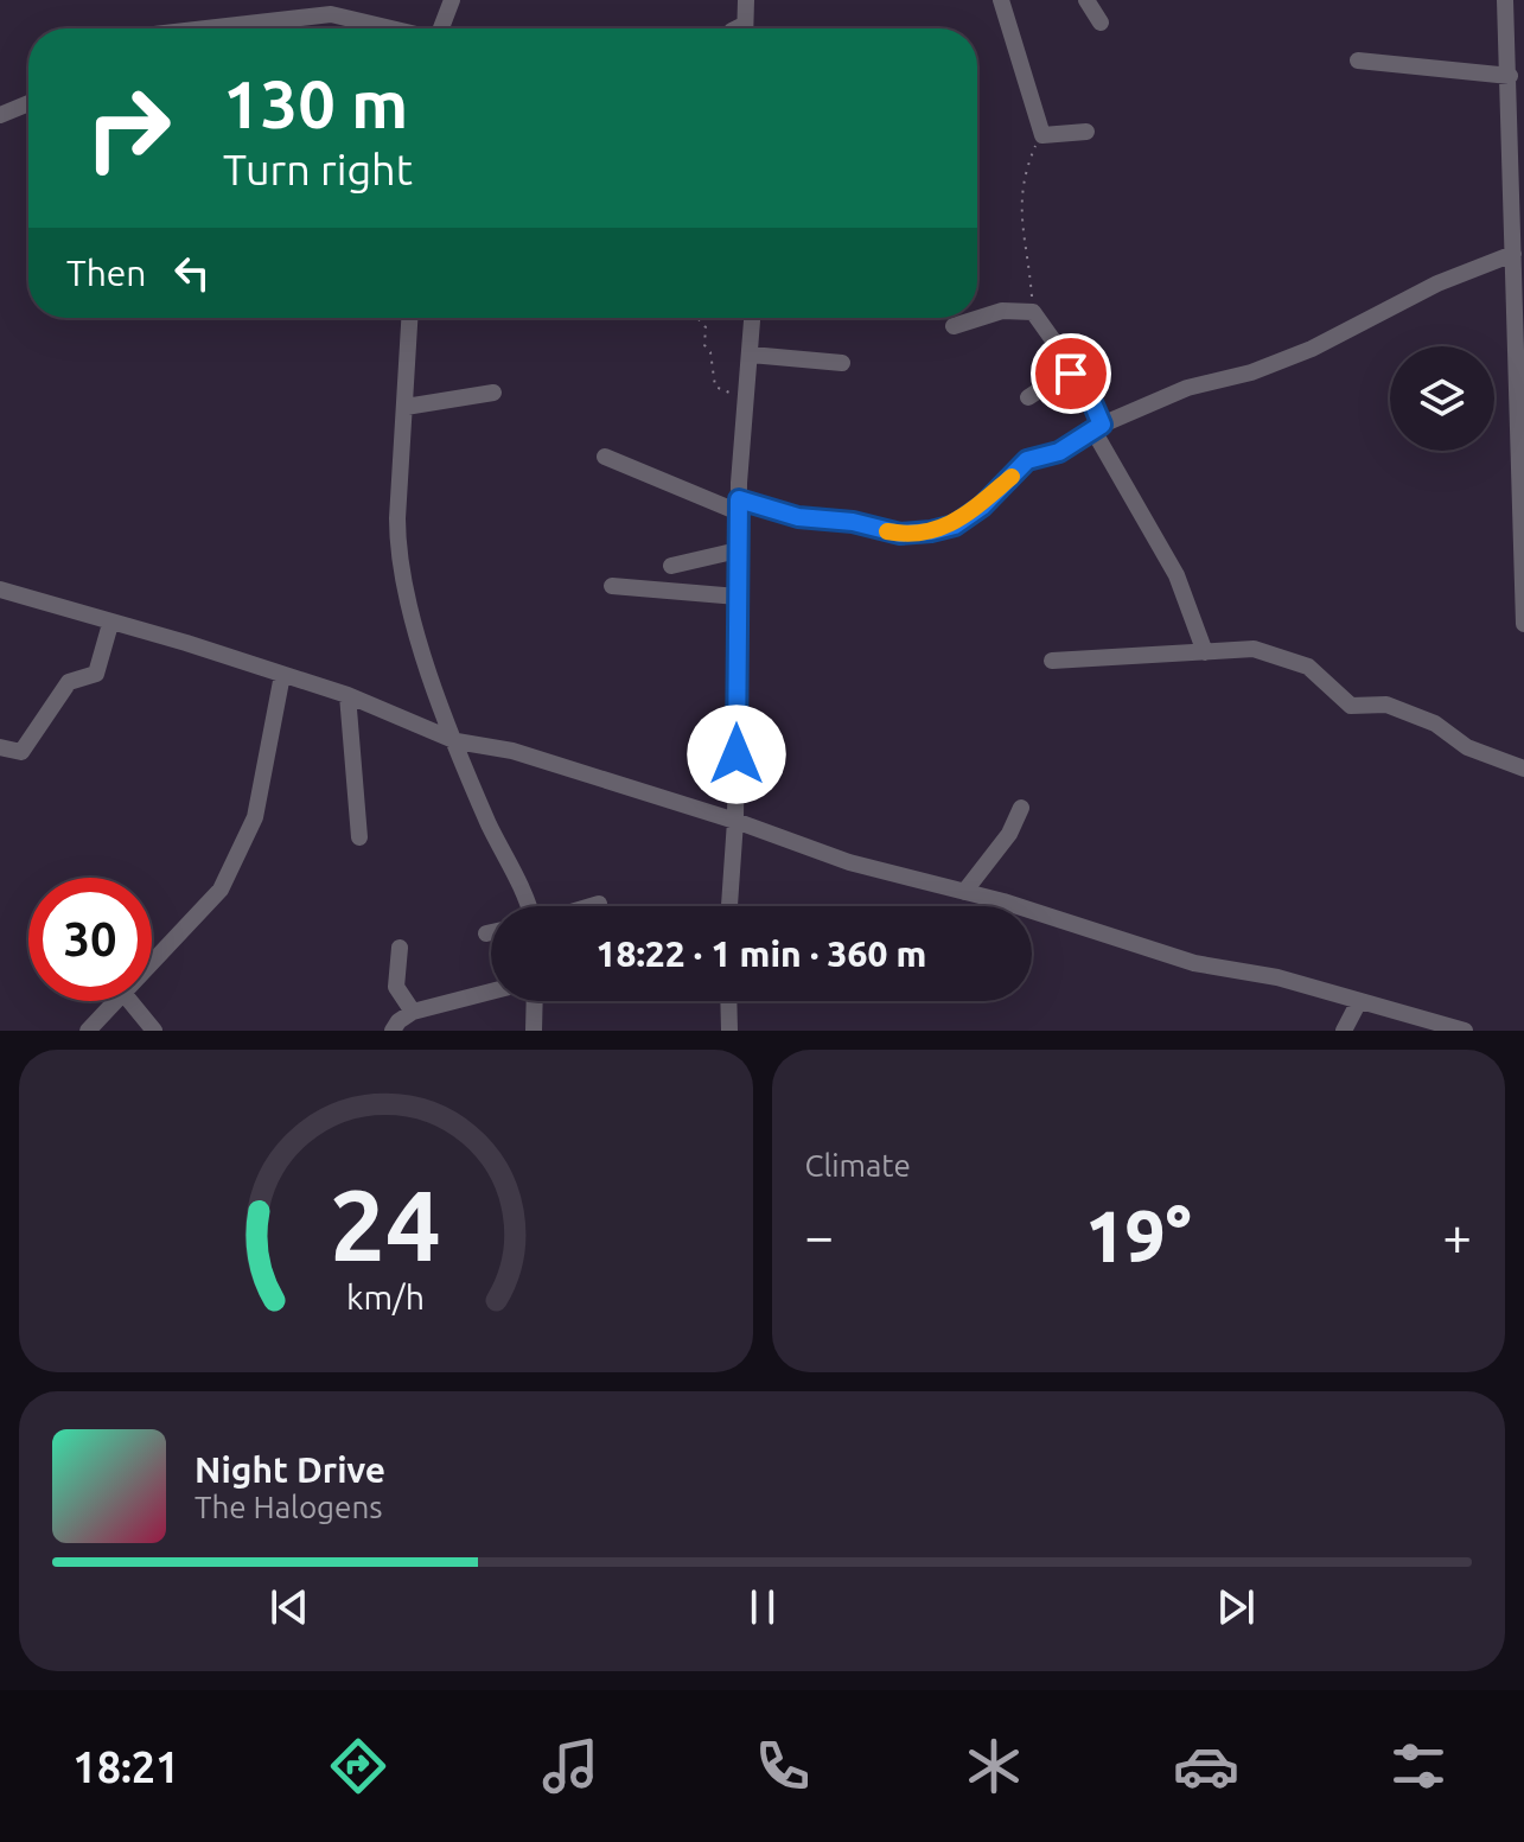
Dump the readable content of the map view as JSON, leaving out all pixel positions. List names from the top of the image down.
{
  "page": {
    "turn": ["130 m", "Turn right"],
    "then": "Then",
    "limit": "30",
    "trip": "18:22 · 1 min · 360 m",
    "tile": "Climate",
    "heat": ["−", "19°", "+"],
    "song": ["Night Drive", "The Halogens"],
    "tabs": "18:21",
    "gauge": ["24", "km/h"]
  }
}
